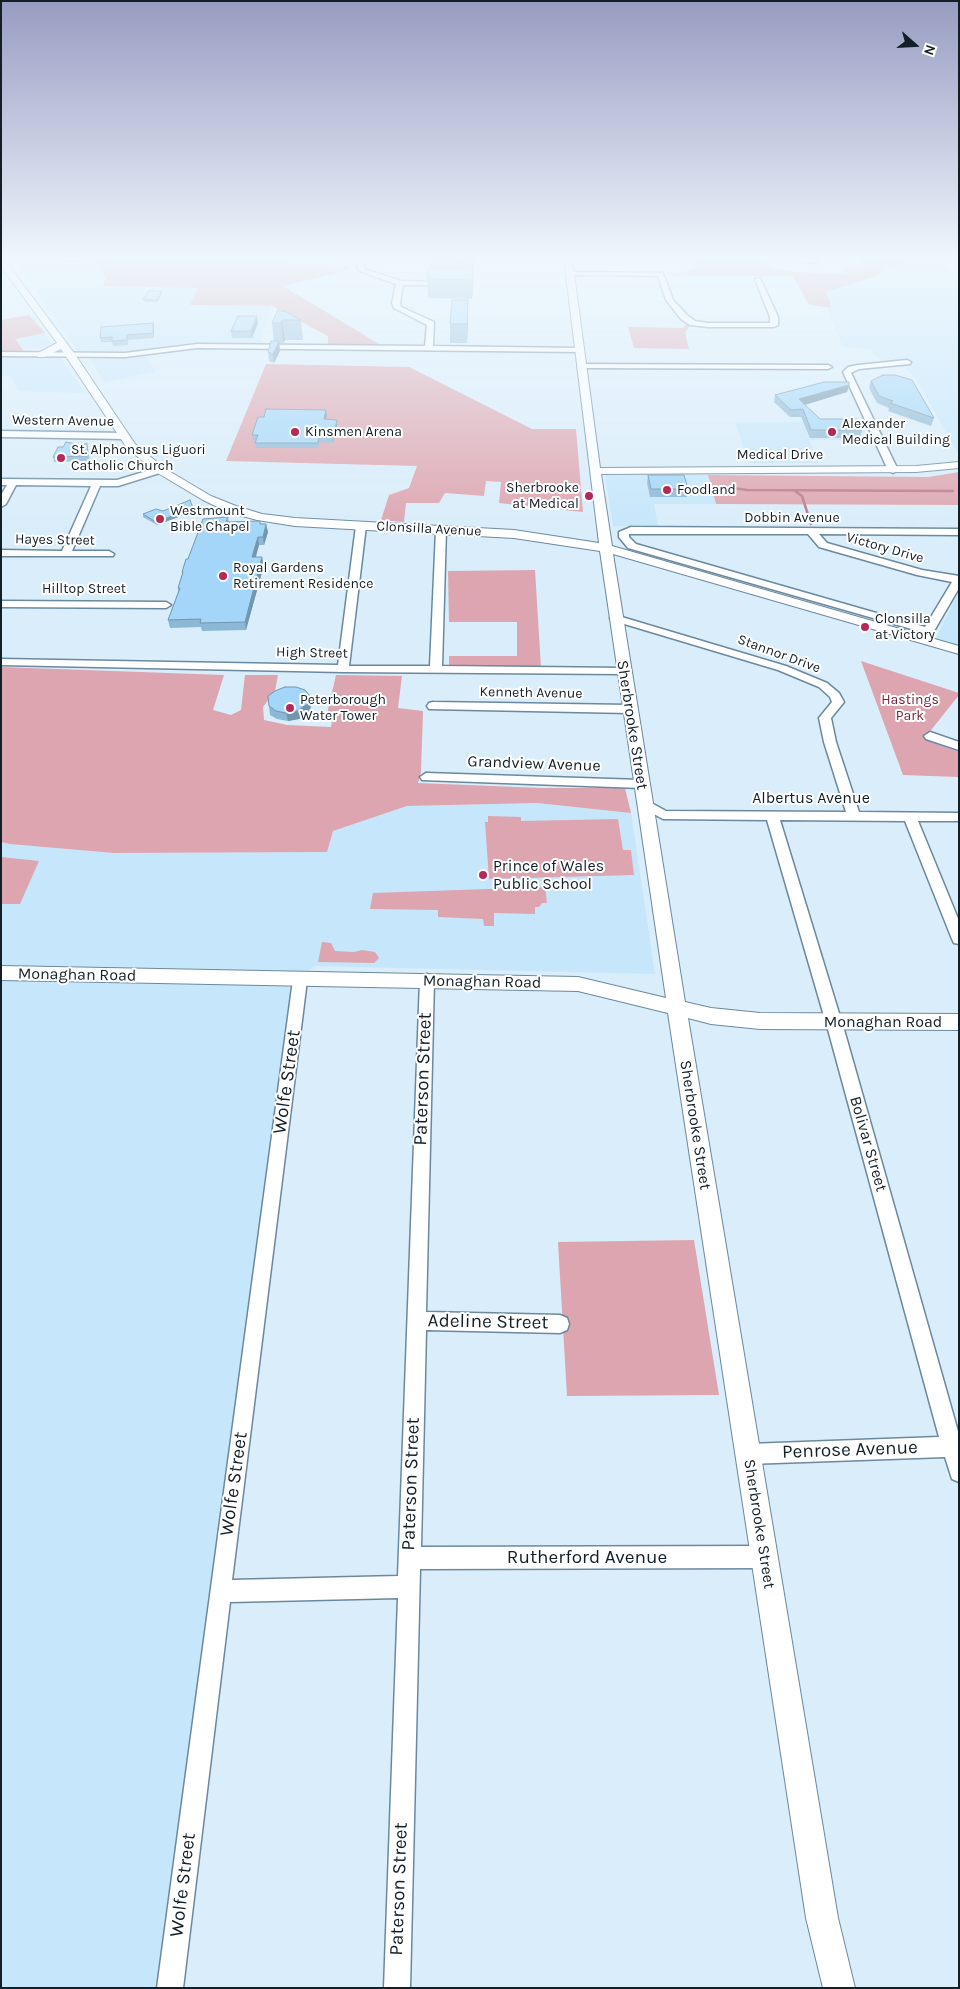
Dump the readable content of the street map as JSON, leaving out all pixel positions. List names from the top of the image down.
{
  "streets": {
    "main road": [
      "Medical Drive",
      "Clonsilla Avenue",
      "Sherbrooke Street",
      "Monaghan Road"
    ],
    "street": [
      "Western Avenue",
      "Dobbin Avenue",
      "Hayes Street",
      "Victory Drive",
      "Hilltop Street",
      "High Street",
      "Stannor Drive",
      "Kenneth Avenue",
      "Grandview Avenue",
      "Albertus Avenue",
      "Paterson Street",
      "Wolfe Street",
      "Bolivar Street",
      "Adeline Street",
      "Penrose Avenue",
      "Rutherford Avenue"
    ]
  },
  "crossings": [
    ["Western Avenue", "Clonsilla Avenue"],
    ["Medical Drive", "Sherbrooke Street"],
    ["Dobbin Avenue", "Clonsilla Avenue"],
    ["Dobbin Avenue", "Victory Drive"],
    ["Clonsilla Avenue", "Sherbrooke Street"],
    ["High Street", "Sherbrooke Street"],
    ["Stannor Drive", "Sherbrooke Street"],
    ["Stannor Drive", "Albertus Avenue"],
    ["Kenneth Avenue", "Sherbrooke Street"],
    ["Sherbrooke Street", "Grandview Avenue"],
    ["Sherbrooke Street", "Albertus Avenue"],
    ["Sherbrooke Street", "Monaghan Road"],
    ["Sherbrooke Street", "Penrose Avenue"],
    ["Sherbrooke Street", "Rutherford Avenue"],
    ["Albertus Avenue", "Bolivar Street"],
    ["Monaghan Road", "Paterson Street"],
    ["Monaghan Road", "Wolfe Street"],
    ["Monaghan Road", "Bolivar Street"],
    ["Paterson Street", "Adeline Street"],
    ["Paterson Street", "Rutherford Avenue"],
    ["Bolivar Street", "Penrose Avenue"]
  ],
  "parks": ["Hastings Park"],
  "places": [
    "Kinsmen Arena",
    "Alexander Medical Building",
    "St. Alphonsus Liguori Catholic Church",
    "Foodland",
    "Sherbrooke at Medical",
    "Westmount Bible Chapel",
    "Royal Gardens Retirement Residence",
    "Clonsilla at Victory",
    "Peterborough Water Tower",
    "Prince of Wales Public School"
  ],
  "north": "right"
}
